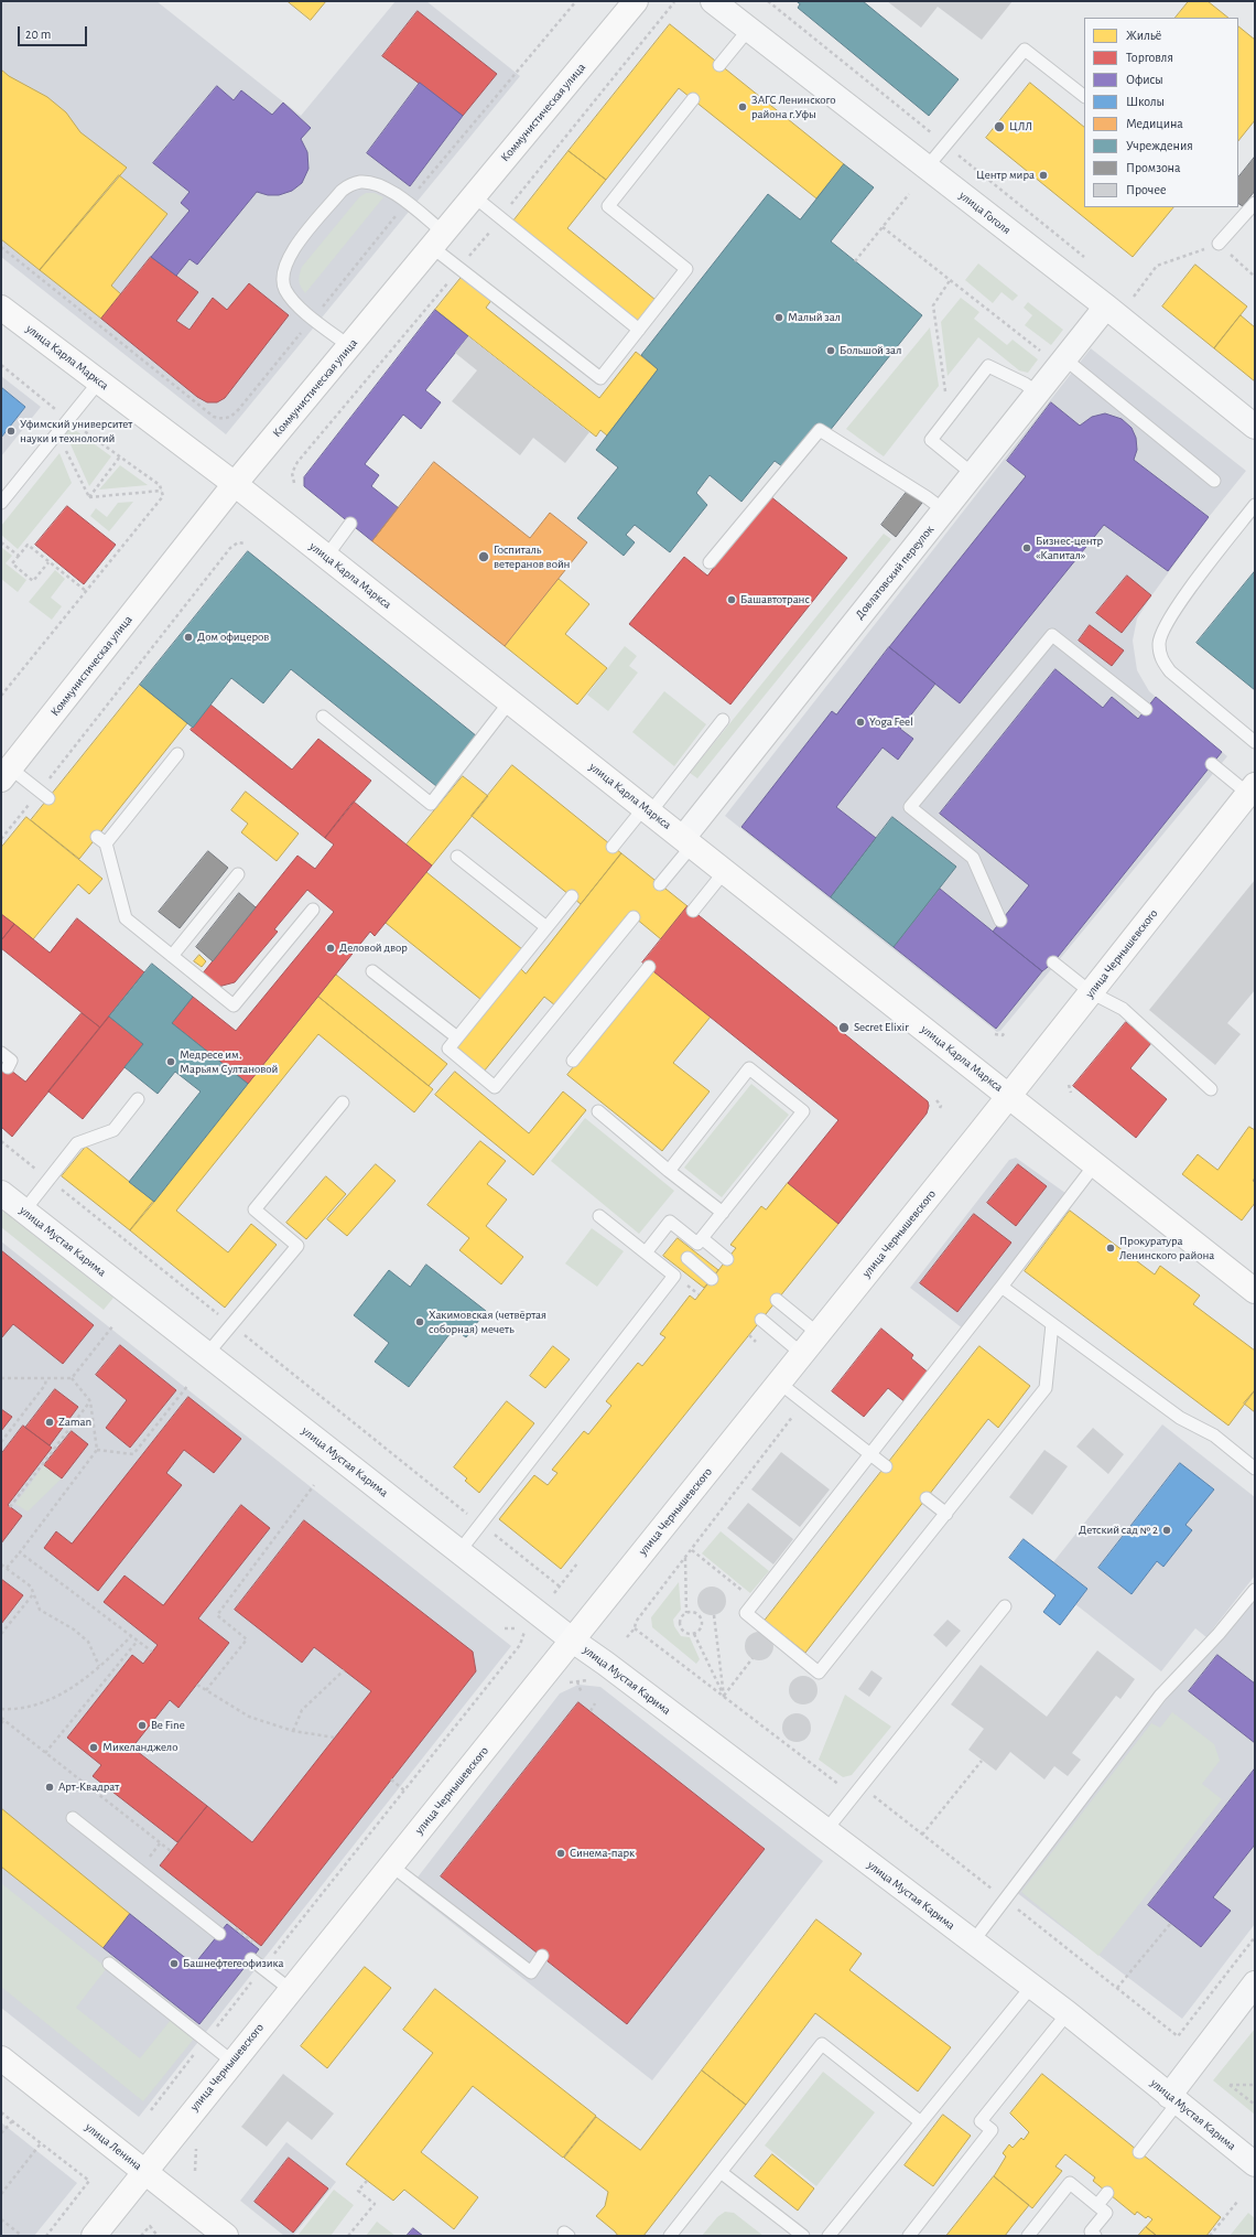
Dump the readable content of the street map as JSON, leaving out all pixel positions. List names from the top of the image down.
{
  "streets": {
    "street": [
      "Коммунистическая улица",
      "улица Гоголя",
      "улица Карла Маркса",
      "Довлатовский переулок",
      "улица Чернышевского",
      "улица Мустая Карима",
      "улица Ленина"
    ]
  },
  "crossings": [
    ["Коммунистическая улица", "улица Карла Маркса"],
    ["улица Гоголя", "Довлатовский переулок"],
    ["улица Карла Маркса", "Довлатовский переулок"],
    ["улица Карла Маркса", "улица Чернышевского"],
    ["улица Чернышевского", "улица Мустая Карима"],
    ["улица Чернышевского", "улица Ленина"]
  ],
  "places": [
    "ЗАГС Ленинского района г.Уфы",
    "ЦЛЛ",
    "Центр мира",
    "Малый зал",
    "Большой зал",
    "Уфимский университет науки и технологий",
    "Бизнес-центр «Капитал»",
    "Госпиталь ветеранов войн",
    "Башавтотранс",
    "Дом офицеров",
    "Yoga Feel",
    "Деловой двор",
    "Secret Elixir",
    "Медресе им. Марьям Султановой",
    "Прокуратура Ленинского района",
    "Хакимовская (четвёртая соборная) мечеть",
    "Zaman",
    "Детский сад № 2",
    "Be Fine",
    "Микеланджело",
    "Арт-Квадрат",
    "Синема-парк",
    "Башнефтегеофизика"
  ],
  "legend": [
    "Жильё",
    "Торговля",
    "Офисы",
    "Школы",
    "Медицина",
    "Учреждения",
    "Промзона",
    "Прочее"
  ],
  "scale_bar": "20 m"
}
